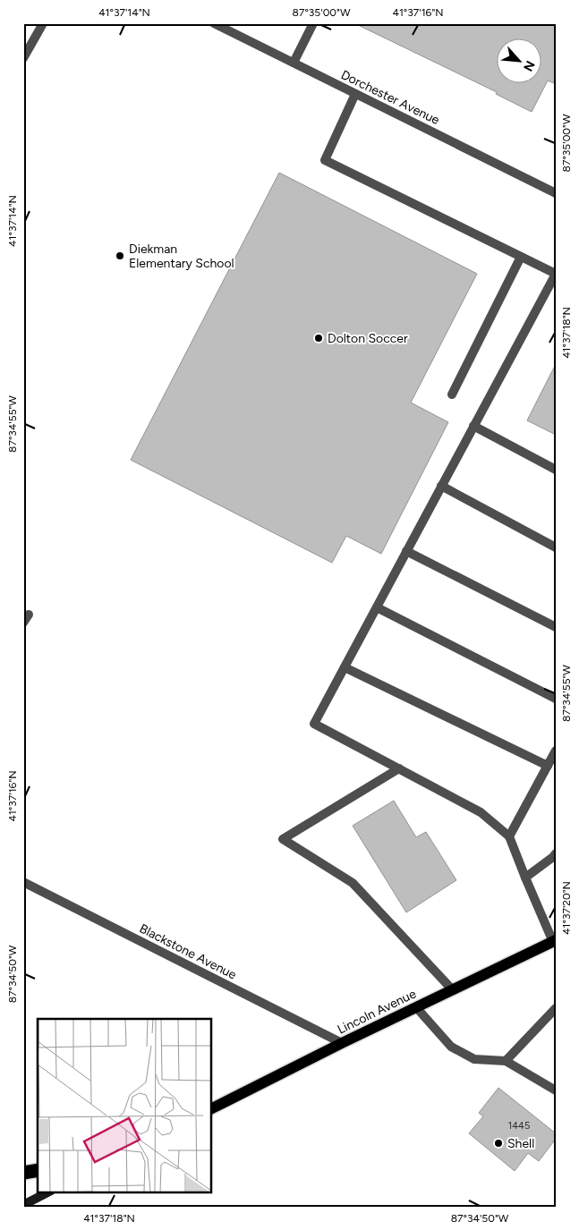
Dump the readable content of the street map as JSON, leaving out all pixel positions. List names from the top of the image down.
{
  "streets": {
    "main road": ["Lincoln Avenue"],
    "street": ["Dorchester Avenue", "Blackstone Avenue"]
  },
  "crossings": [
    ["Blackstone Avenue", "Lincoln Avenue"]
  ],
  "places": ["Diekman Elementary School", "Dolton Soccer", "Shell"],
  "house_numbers": ["1445"],
  "north": "bottom right",
  "coordinates": [
    "41°37'14\"N",
    "87°35'00\"W",
    "41°37'16\"N",
    "41°37'18\"N",
    "87°34'55\"W",
    "41°37'20\"N",
    "87°34'50\"W"
  ]
}
